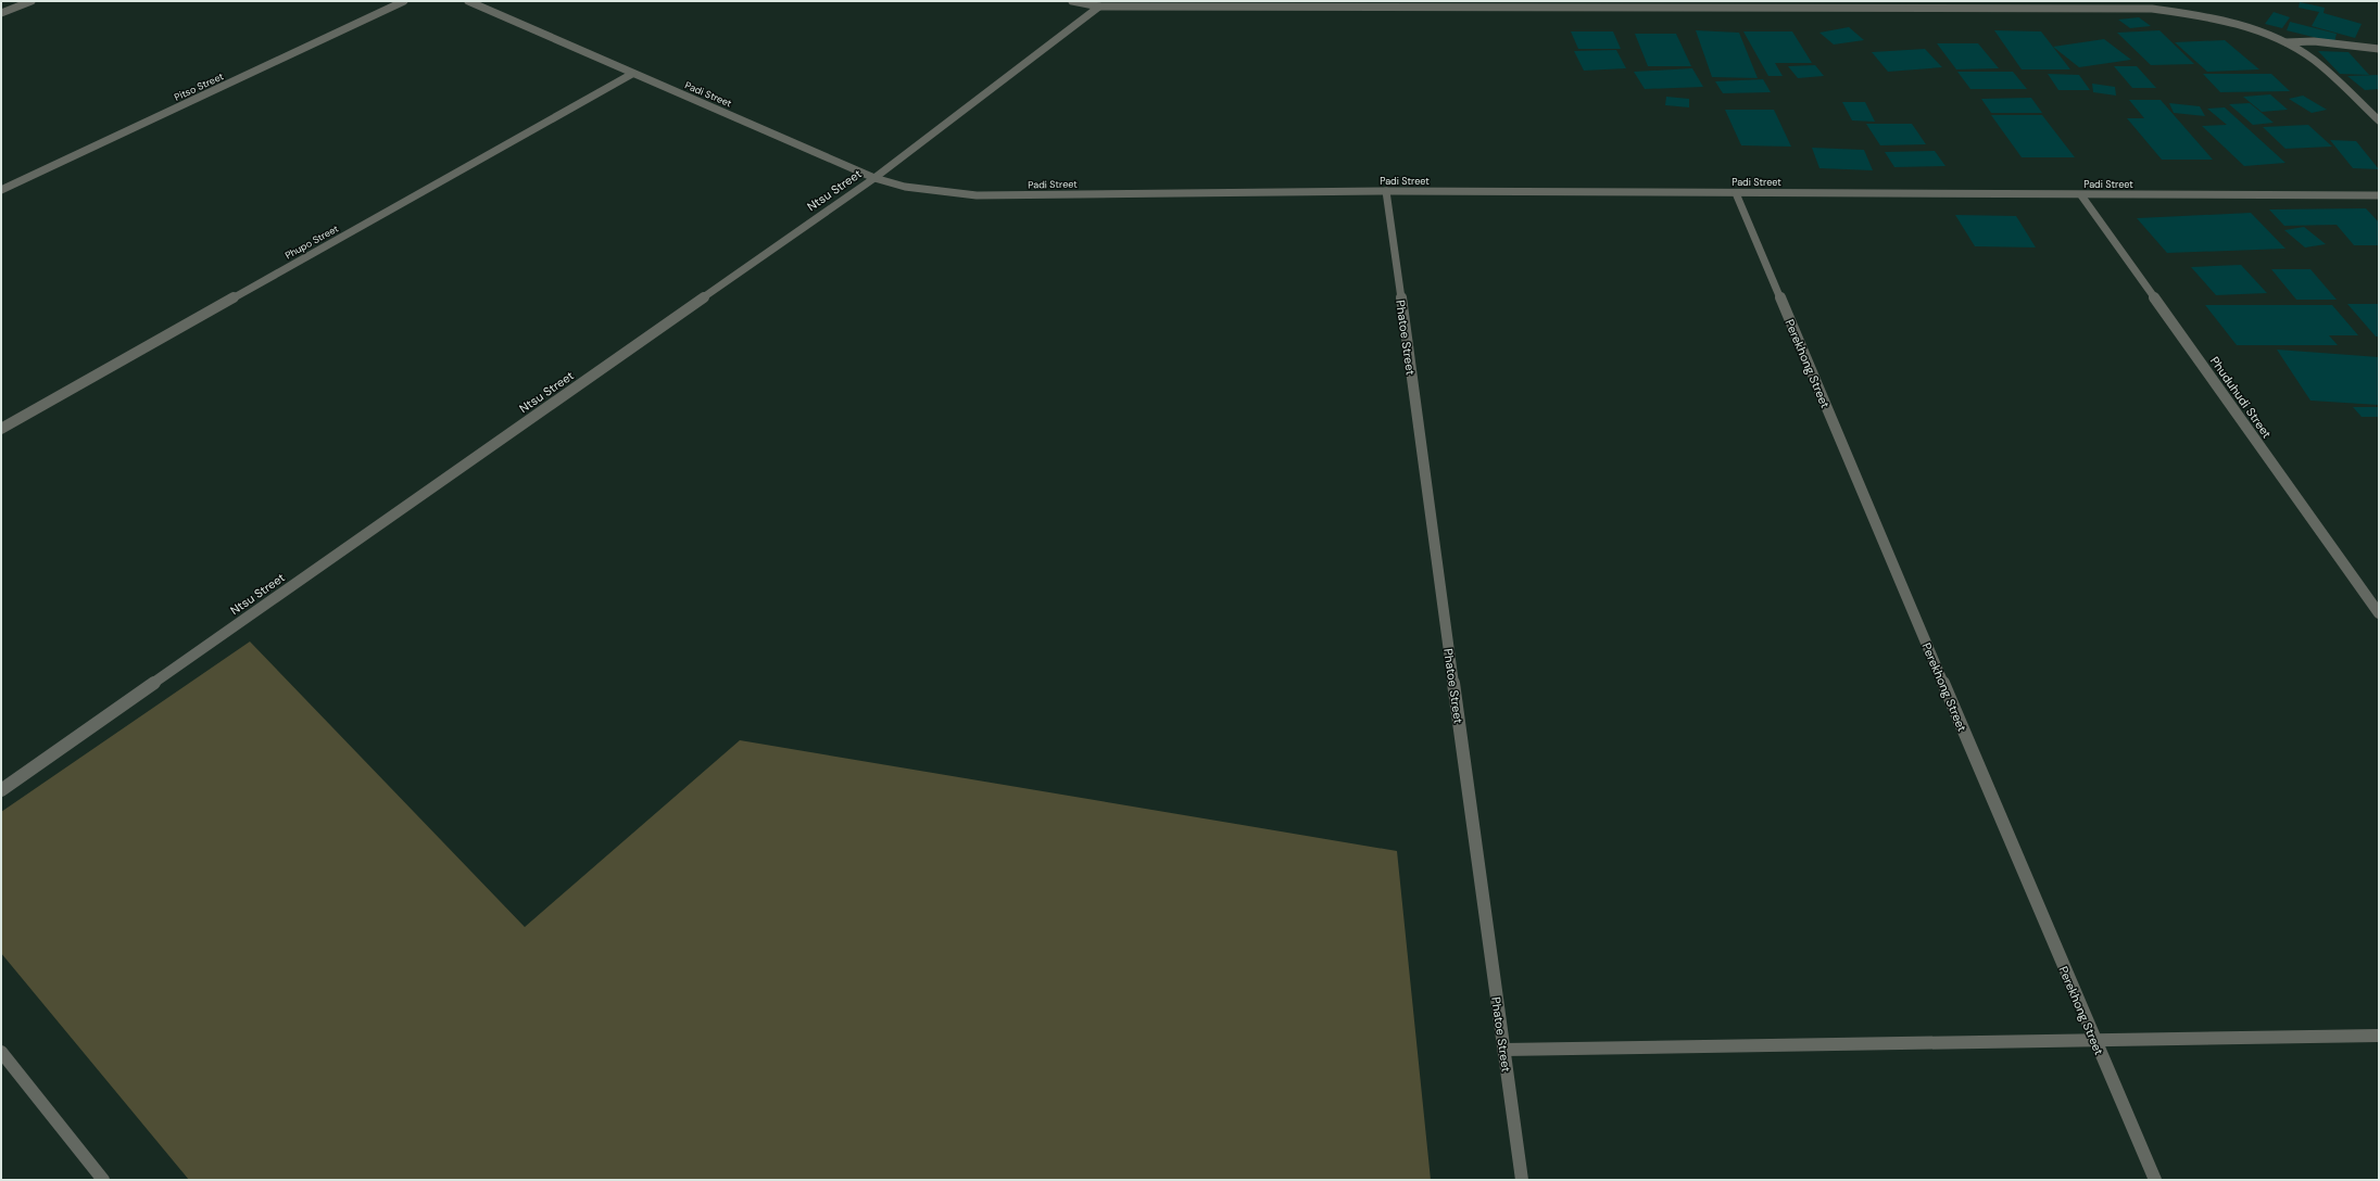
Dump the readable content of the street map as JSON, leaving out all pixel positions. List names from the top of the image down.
{
  "streets": {
    "street": [
      "Pitso Street",
      "Padi Street",
      "Ntsu Street",
      "Phupo Street",
      "Phatoe Street",
      "Perekhong Street",
      "Phuduhudi Street"
    ]
  },
  "crossings": [
    ["Padi Street", "Ntsu Street"],
    ["Padi Street", "Phupo Street"],
    ["Padi Street", "Phatoe Street"],
    ["Padi Street", "Perekhong Street"],
    ["Padi Street", "Phuduhudi Street"]
  ]
}
